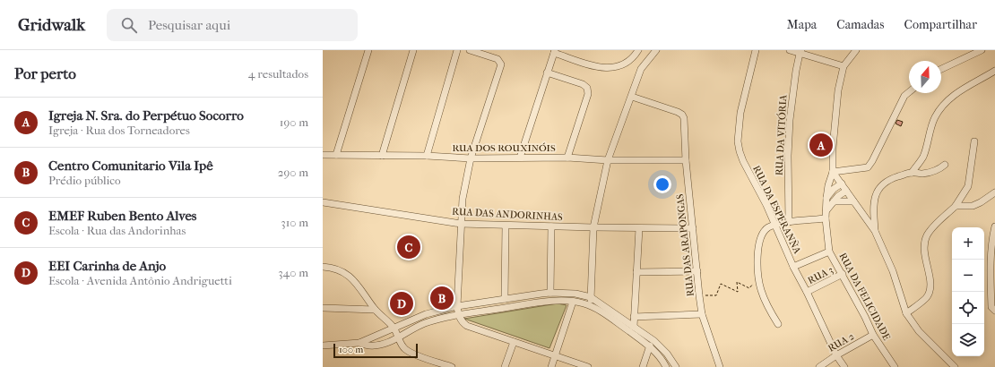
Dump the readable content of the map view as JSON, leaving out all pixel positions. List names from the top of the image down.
{
  "streets": {
    "street": [
      "RUA DA VITÓRIA",
      "RUA DOS ROUXINÓIS",
      "RUA DA ESPERANÑA",
      "RUA DAS ANDORINHAS",
      "RUA DAS ARAPONGAS",
      "RUA 3",
      "RUA DA FELICIDADE",
      "RUA 2"
    ]
  },
  "crossings": [
    ["RUA DOS ROUXINÓIS", "RUA DAS ARAPONGAS"],
    ["RUA DA ESPERANÑA", "RUA 3"],
    ["RUA DA ESPERANÑA", "RUA 2"],
    ["RUA DAS ANDORINHAS", "RUA DAS ARAPONGAS"],
    ["RUA 3", "RUA DA FELICIDADE"],
    ["RUA DA FELICIDADE", "RUA 2"]
  ],
  "scale_bar": "100 m",
  "north": "top",
  "page": {
    "header": "Gridwalk",
    "search": "Pesquisar aqui",
    "nav": ["Mapa", "Camadas", "Compartilhar"],
    "heading": ["Por perto", "4 resultados"],
    "list": [
      {
        "mark": "A",
        "name": "Igreja N. Sra. do Perpétuo Socorro",
        "note": "Igreja · Rua dos Torneadores",
        "value": "190 m"
      },
      {
        "mark": "B",
        "name": "Centro Comunitario Vila Ipê",
        "note": "Prédio público",
        "value": "290 m"
      },
      {
        "mark": "C",
        "name": "EMEF Ruben Bento Alves",
        "note": "Escola · Rua das Andorinhas",
        "value": "310 m"
      },
      {
        "mark": "D",
        "name": "EEI Carinha de Anjo",
        "note": "Escola · Avenida Antônio Andriguetti",
        "value": "340 m"
      }
    ],
    "pins": [
      "A",
      "C",
      "B",
      "D"
    ],
    "map_buttons": ["+", "−"],
    "scale": "100 m"
  }
}
